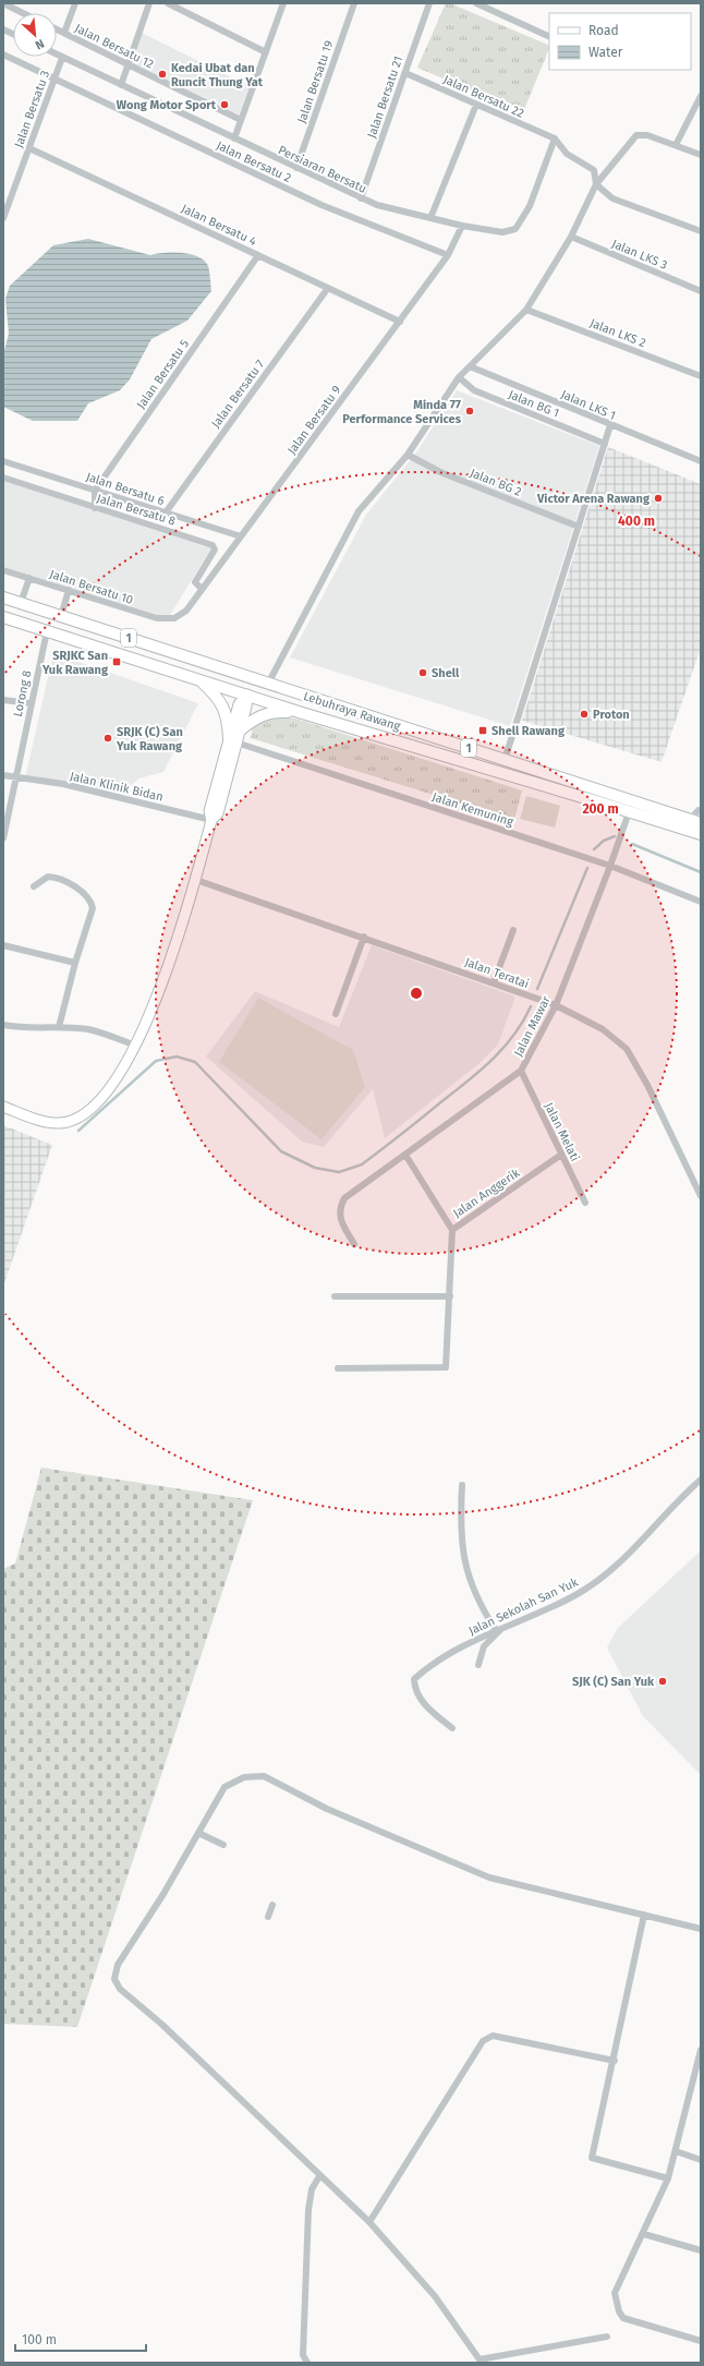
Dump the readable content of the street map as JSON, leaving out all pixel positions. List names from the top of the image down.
{
  "streets": {
    "main road": ["1", "Lebuhraya Rawang"],
    "street": [
      "Jalan Bersatu 12",
      "Jalan Bersatu 19",
      "Jalan Bersatu 22",
      "Jalan Bersatu 21",
      "Jalan Bersatu 3",
      "Jalan Bersatu 2",
      "Persiaran Bersatu",
      "Jalan Bersatu 4",
      "Jalan LKS 3",
      "Jalan LKS 2",
      "Jalan Bersatu 5",
      "Jalan Bersatu 7",
      "Jalan BG 1",
      "Jalan LKS 1",
      "Jalan Bersatu 9",
      "Jalan BG 2",
      "Jalan Bersatu 6",
      "Jalan Bersatu 8",
      "Jalan Bersatu 10",
      "Lorong 8",
      "Jalan Klinik Bidan",
      "Jalan Kemuning",
      "Jalan Teratai",
      "Jalan Mawar",
      "Jalan Melati",
      "Jalan Anggerik",
      "Jalan Sekolah San Yuk"
    ]
  },
  "crossings": [
    ["Jalan Bersatu 19", "Persiaran Bersatu"],
    ["Jalan Bersatu 22", "Jalan Bersatu 21"],
    ["Jalan Bersatu 22", "Persiaran Bersatu"],
    ["Jalan Bersatu 21", "Persiaran Bersatu"],
    ["Jalan Bersatu 3", "Jalan Bersatu 2"],
    ["Jalan Bersatu 3", "Persiaran Bersatu"],
    ["Jalan Bersatu 3", "Jalan Bersatu 4"],
    ["Jalan Bersatu 2", "Jalan Bersatu 9"],
    ["Persiaran Bersatu", "Jalan Bersatu 9"],
    ["Jalan Bersatu 4", "Jalan Bersatu 5"],
    ["Jalan Bersatu 4", "Jalan Bersatu 7"],
    ["Jalan Bersatu 4", "Jalan Bersatu 9"],
    ["Jalan Bersatu 5", "Jalan Bersatu 6"],
    ["Jalan Bersatu 7", "Jalan Bersatu 6"],
    ["Jalan Bersatu 9", "Jalan Bersatu 6"],
    ["Jalan Bersatu 9", "Jalan Bersatu 8"],
    ["Jalan Bersatu 9", "Jalan Bersatu 10"],
    ["Lorong 8", "Lebuhraya Rawang"],
    ["Lorong 8", "Jalan Klinik Bidan"],
    ["Lebuhraya Rawang", "Jalan Mawar"],
    ["Jalan Kemuning", "Jalan Mawar"],
    ["Jalan Teratai", "Jalan Mawar"],
    ["Jalan Mawar", "Jalan Melati"],
    ["Jalan Mawar", "Jalan Anggerik"],
    ["Jalan Melati", "Jalan Anggerik"]
  ],
  "places": {
    "other": [
      "Kedai Ubat dan Runcit Thung Yat",
      "Wong Motor Sport",
      "Minda 77 Performance Services",
      "Victor Arena Rawang",
      "Shell",
      "Proton",
      "SRJK (C) San Yuk Rawang",
      "SJK (C) San Yuk"
    ],
    "transit": ["SRJKC San Yuk Rawang", "Shell Rawang"]
  },
  "legend": ["Road", "Water"],
  "scale_bar": "100 m",
  "north": "bottom right",
  "rings": ["400 m", "200 m"]
}
